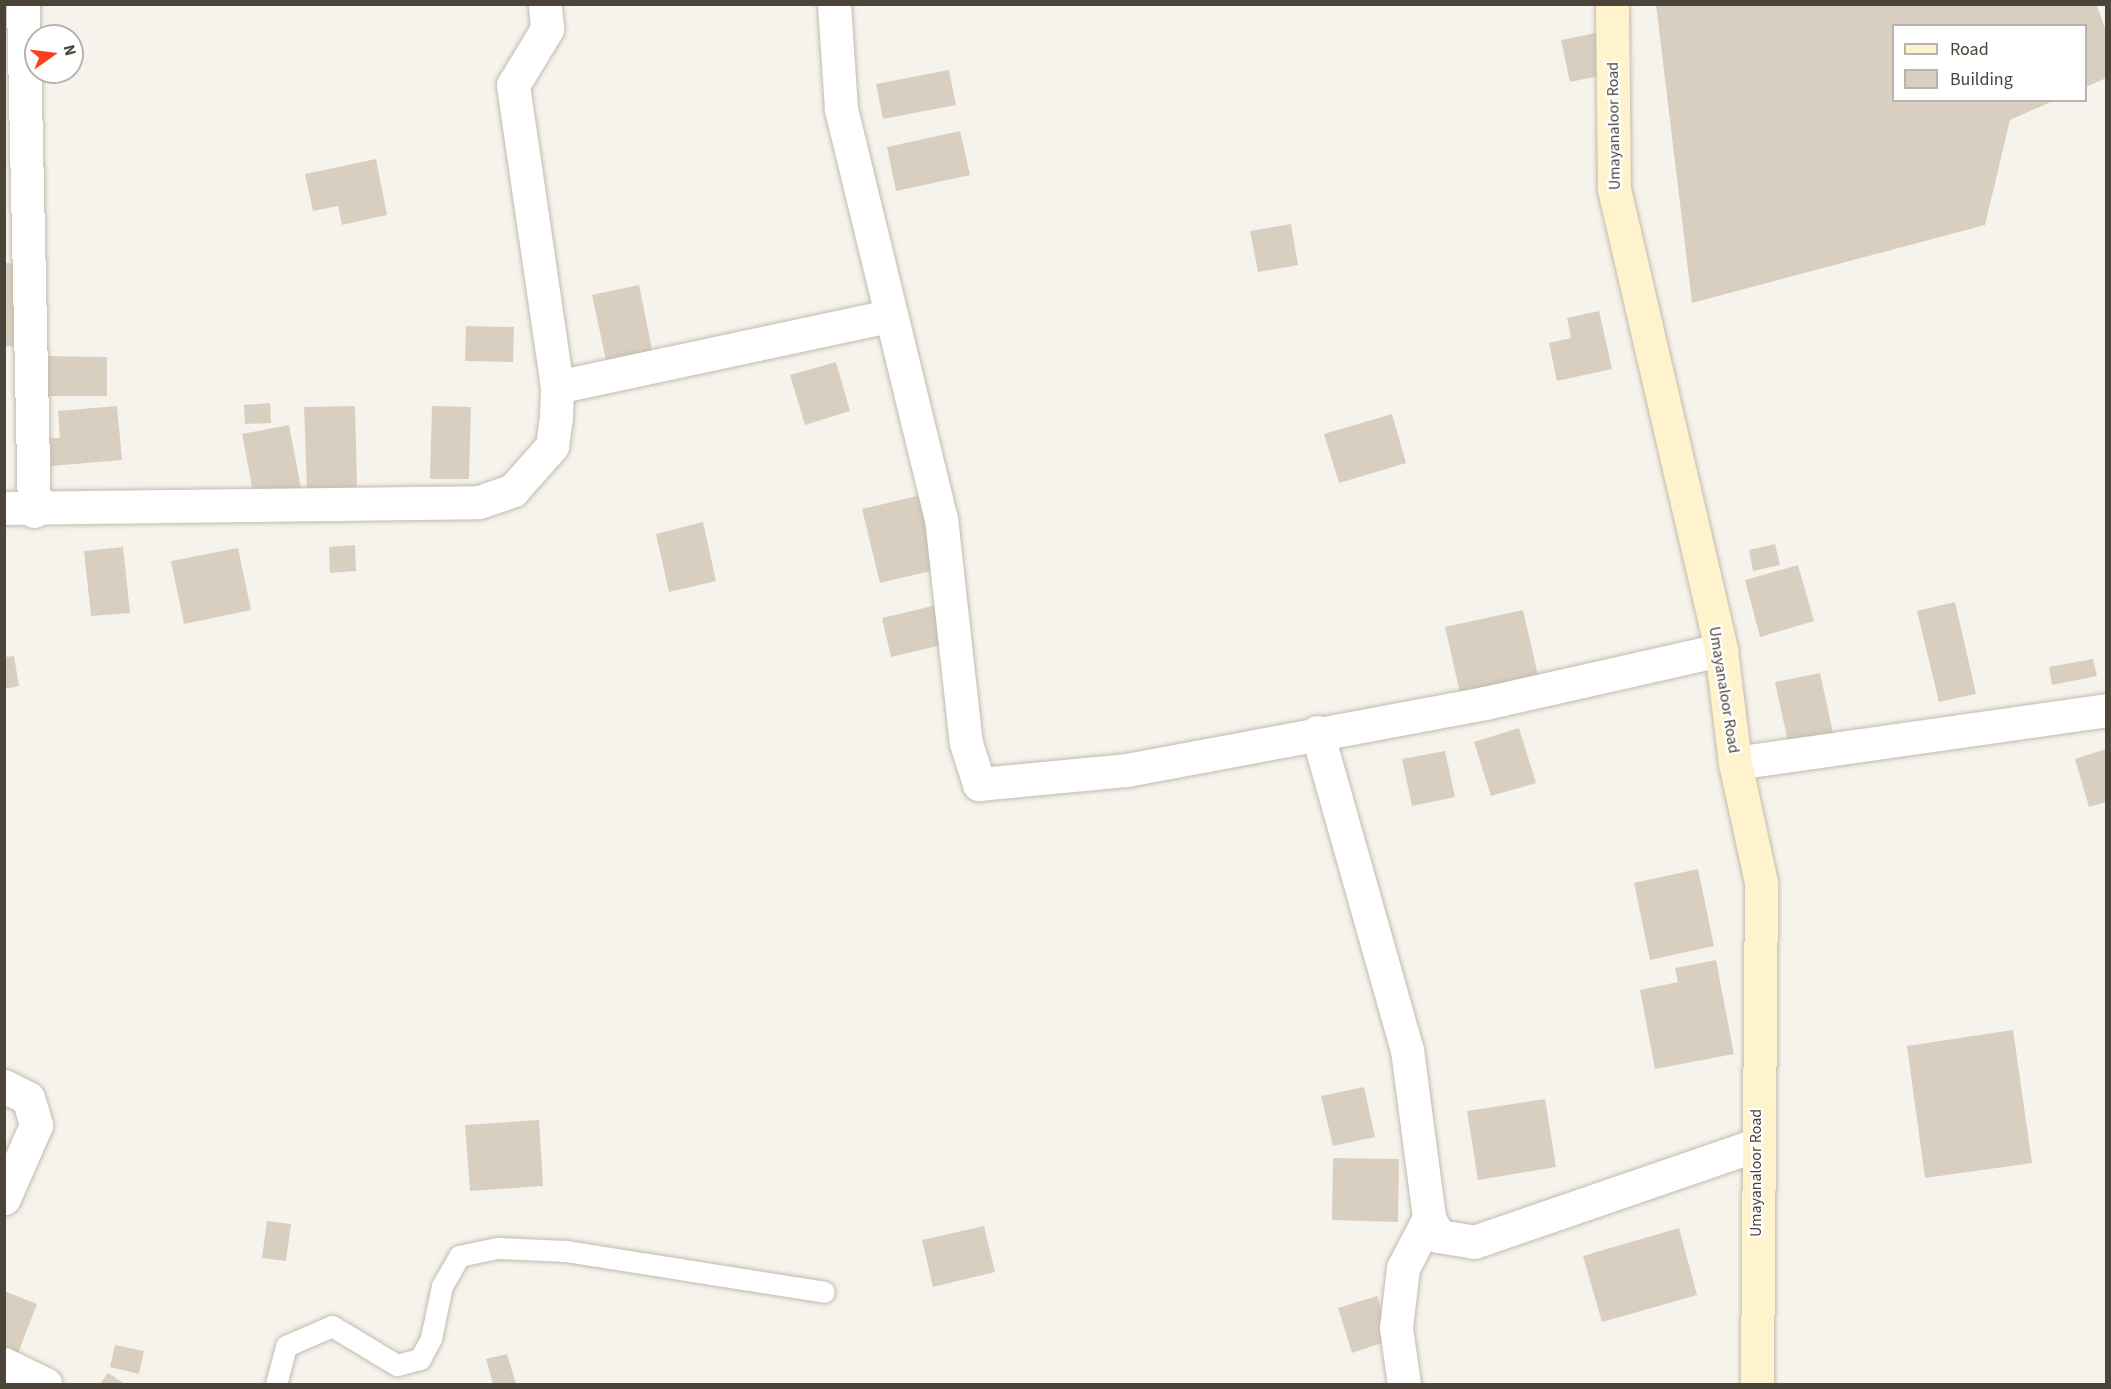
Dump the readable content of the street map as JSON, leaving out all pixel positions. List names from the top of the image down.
{
  "streets": {
    "main road": ["Umayanaloor Road"]
  },
  "legend": ["Road", "Building"],
  "north": "right"
}
